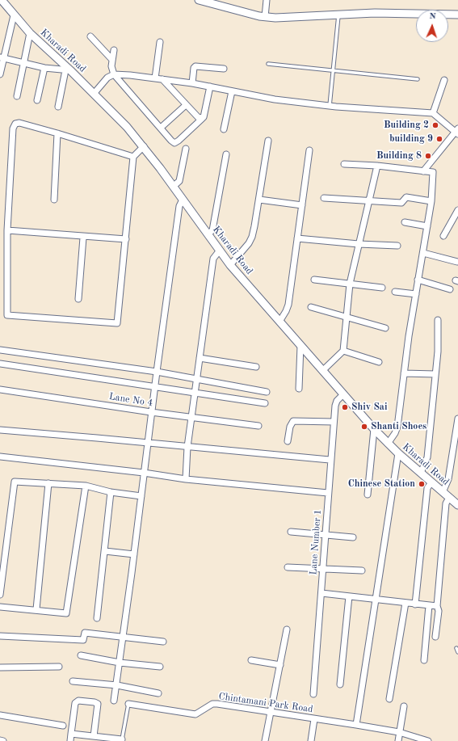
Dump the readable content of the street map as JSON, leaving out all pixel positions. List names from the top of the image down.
{
  "streets": {
    "street": [
      "Kharadi Road",
      "Lane No 4",
      "Lane Number 1",
      "Chintamani Park Road"
    ]
  },
  "crossings": [
    ["Kharadi Road", "Lane Number 1"]
  ],
  "places": [
    "Building 2",
    "building 9",
    "Building 8",
    "Shiv Sai",
    "Shanti Shoes",
    "Chinese Station"
  ],
  "north": "top"
}
